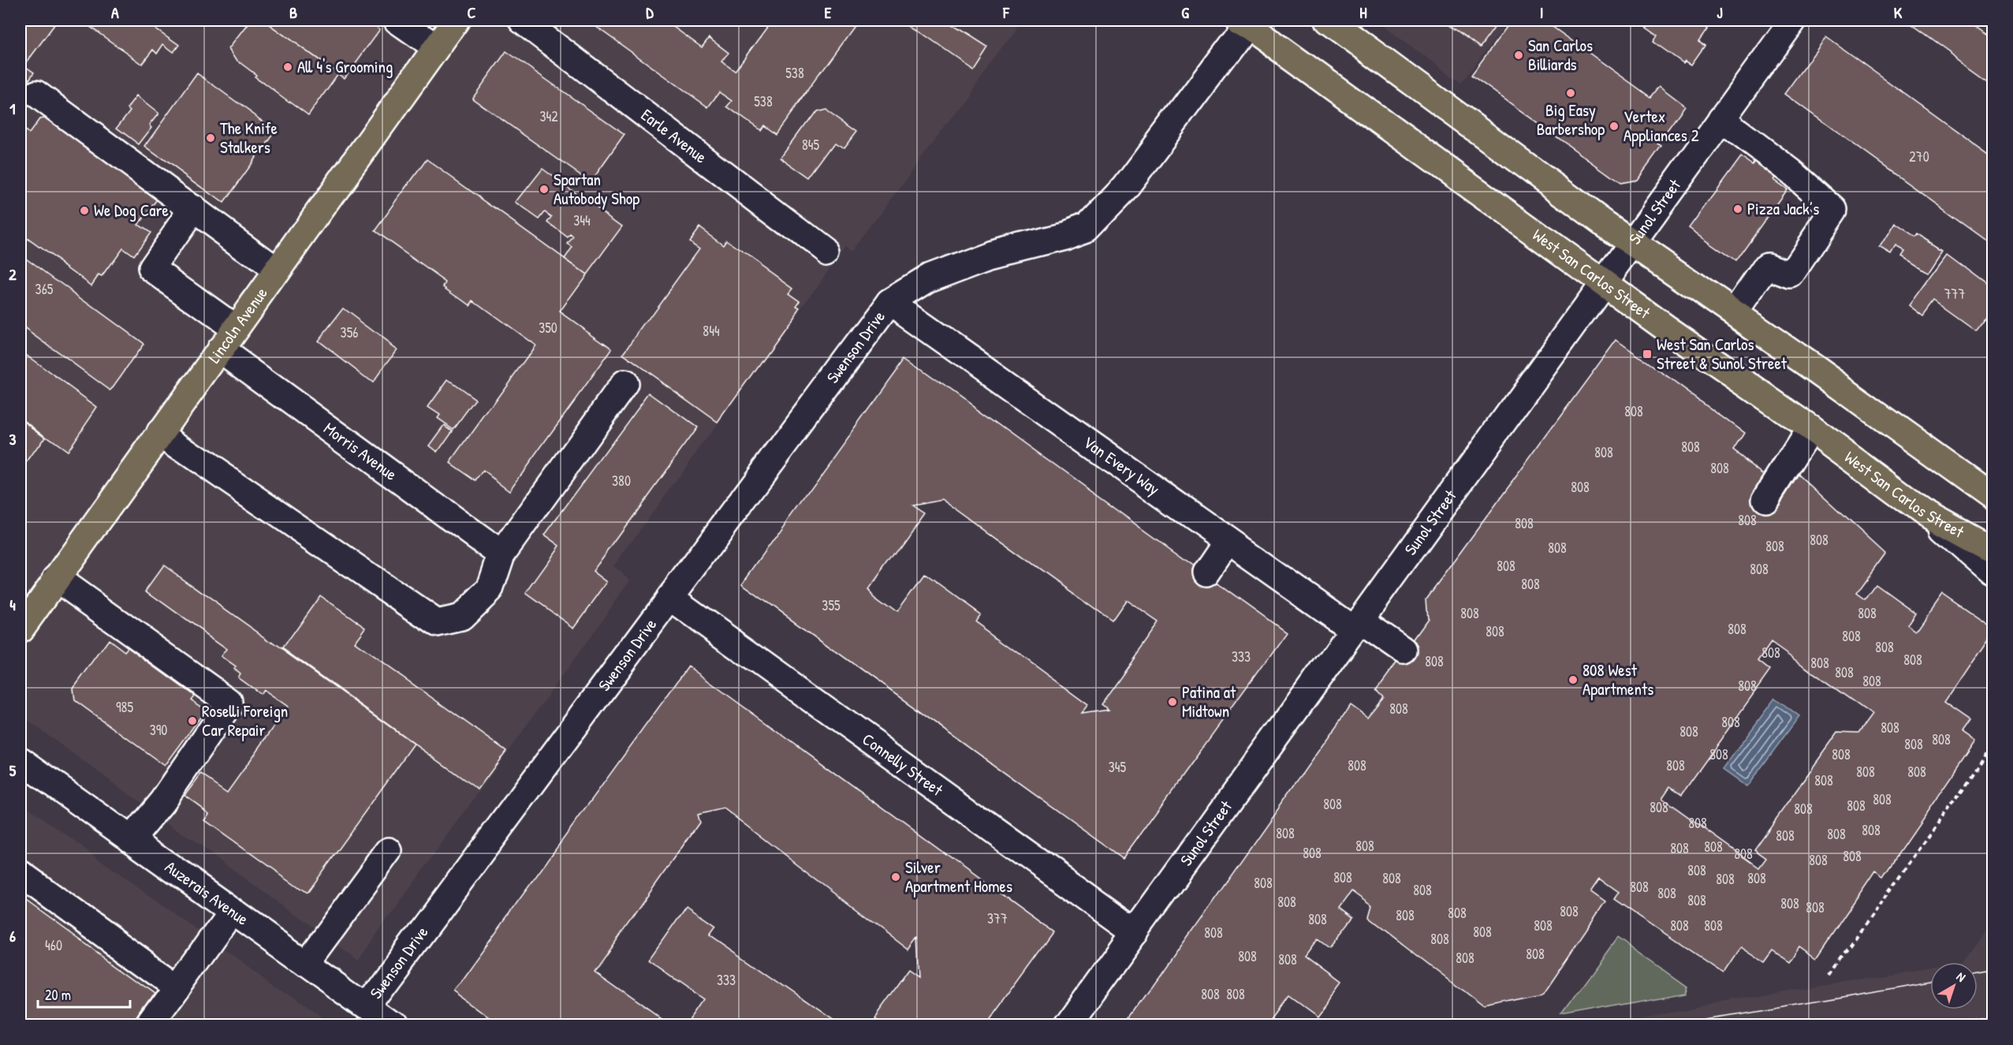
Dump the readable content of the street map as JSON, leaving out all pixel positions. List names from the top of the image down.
{
  "streets": {
    "main road": ["West San Carlos Street", "Lincoln Avenue"],
    "street": [
      "Earle Avenue",
      "Sunol Street",
      "Swenson Drive",
      "Morris Avenue",
      "Van Every Way",
      "Connelly Street",
      "Auzerais Avenue"
    ]
  },
  "crossings": [
    ["Sunol Street", "West San Carlos Street"],
    ["Sunol Street", "Van Every Way"],
    ["Sunol Street", "Connelly Street"],
    ["Lincoln Avenue", "Morris Avenue"],
    ["Swenson Drive", "Van Every Way"],
    ["Swenson Drive", "Connelly Street"],
    ["Swenson Drive", "Auzerais Avenue"]
  ],
  "places": {
    "other": [
      "San Carlos Billiards",
      "All 4's Grooming",
      "Big Easy Barbershop",
      "Vertex Appliances 2",
      "The Knife Stalkers",
      "Spartan Autobody Shop",
      "Pizza Jack’s",
      "We Dog Care",
      "808 West Apartments",
      "Patina at Midtown",
      "Roselli Foreign Car Repair",
      "Silver Apartment Homes"
    ],
    "transit": ["West San Carlos Street & Sunol Street"]
  },
  "house_numbers": [
    "538",
    "538",
    "342",
    "845",
    "270",
    "344",
    "365",
    "777",
    "350",
    "844",
    "356",
    "808",
    "808",
    "808",
    "808",
    "380",
    "808",
    "808",
    "808",
    "808",
    "808",
    "808",
    "808",
    "808",
    "808",
    "355",
    "808",
    "808",
    "808",
    "808",
    "808",
    "808",
    "808",
    "333",
    "808",
    "808",
    "808",
    "808",
    "808",
    "808",
    "985",
    "808",
    "808",
    "808",
    "390",
    "808",
    "808",
    "808",
    "808",
    "808",
    "808",
    "808",
    "345",
    "808",
    "808",
    "808",
    "808",
    "808",
    "808",
    "808",
    "808",
    "808",
    "808",
    "808",
    "808",
    "808",
    "808",
    "808",
    "808",
    "808",
    "808",
    "808",
    "808",
    "808",
    "808",
    "808",
    "808",
    "808",
    "808",
    "808",
    "808",
    "808",
    "808",
    "808",
    "808",
    "808",
    "808",
    "808",
    "808",
    "377",
    "808",
    "808",
    "808",
    "808",
    "808",
    "808",
    "808",
    "460",
    "808",
    "808",
    "808",
    "808",
    "333",
    "808",
    "808"
  ],
  "scale_bar": "20 m",
  "north": "top right",
  "grid": {
    "columns": [
      "A",
      "B",
      "C",
      "D",
      "E",
      "F",
      "G",
      "H",
      "I",
      "J",
      "K"
    ],
    "rows": [
      "1",
      "2",
      "3",
      "4",
      "5",
      "6"
    ]
  }
}
